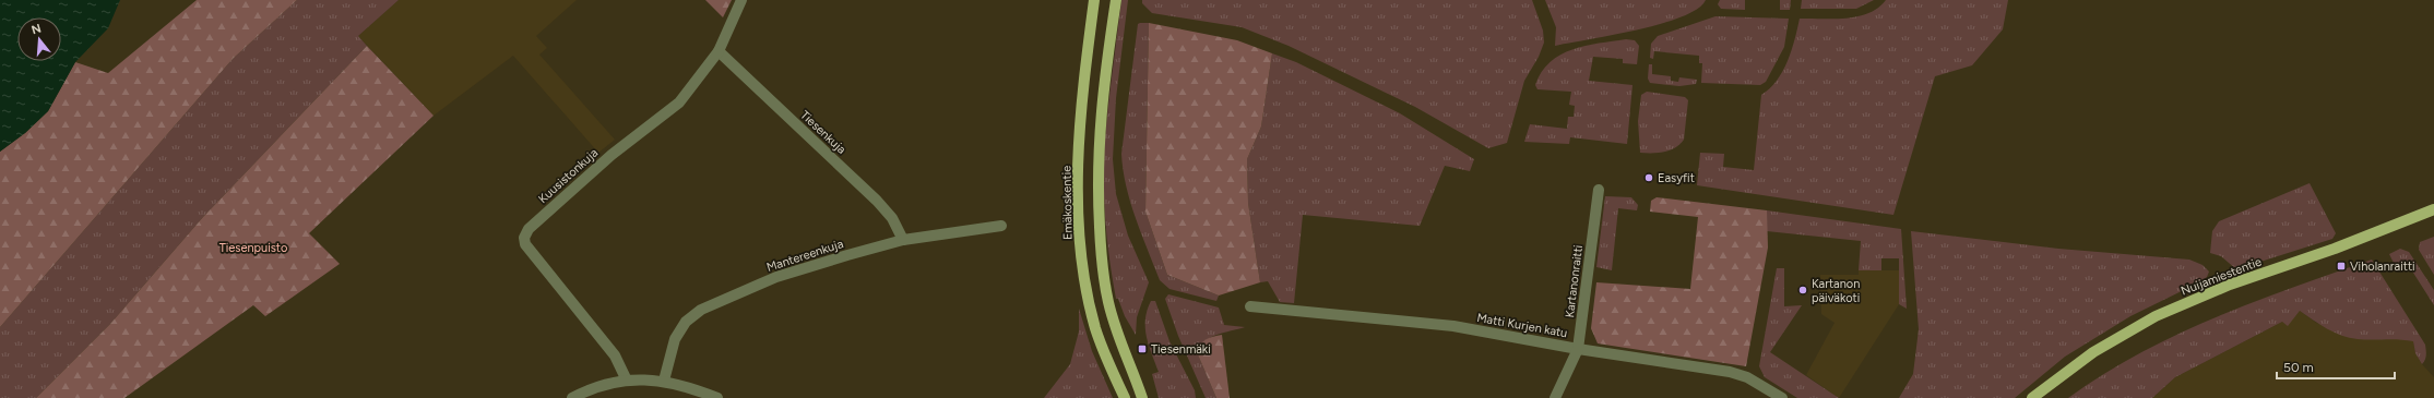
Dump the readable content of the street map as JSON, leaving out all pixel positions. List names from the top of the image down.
{
  "streets": {
    "main road": ["Emäkoskentie", "Nuijamiestentie"],
    "street": [
      "Tiesenkuja",
      "Kuusistonkuja",
      "Mantereenkuja",
      "Kartanonraitti",
      "Matti Kurjen katu"
    ]
  },
  "crossings": [
    ["Tiesenkuja", "Kuusistonkuja"],
    ["Tiesenkuja", "Mantereenkuja"],
    ["Kartanonraitti", "Matti Kurjen katu"]
  ],
  "parks": ["Tiesenpuisto"],
  "places": {
    "other": ["Easyfit", "Kartanon päiväkoti"],
    "transit": ["Viholanraitti", "Tiesenmäki"]
  },
  "scale_bar": "50 m",
  "north": "top"
}
